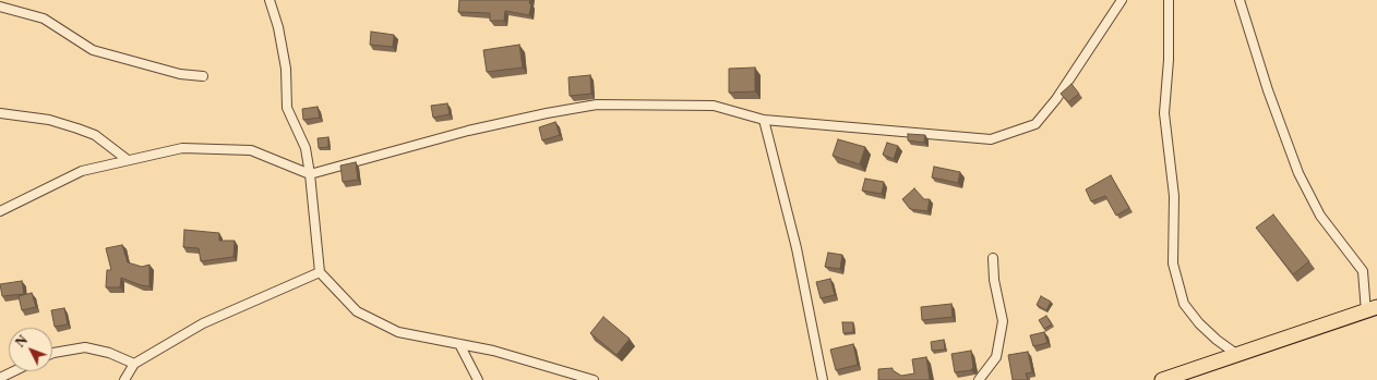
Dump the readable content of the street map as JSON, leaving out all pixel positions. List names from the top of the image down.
{
  "north": "top left"
}
